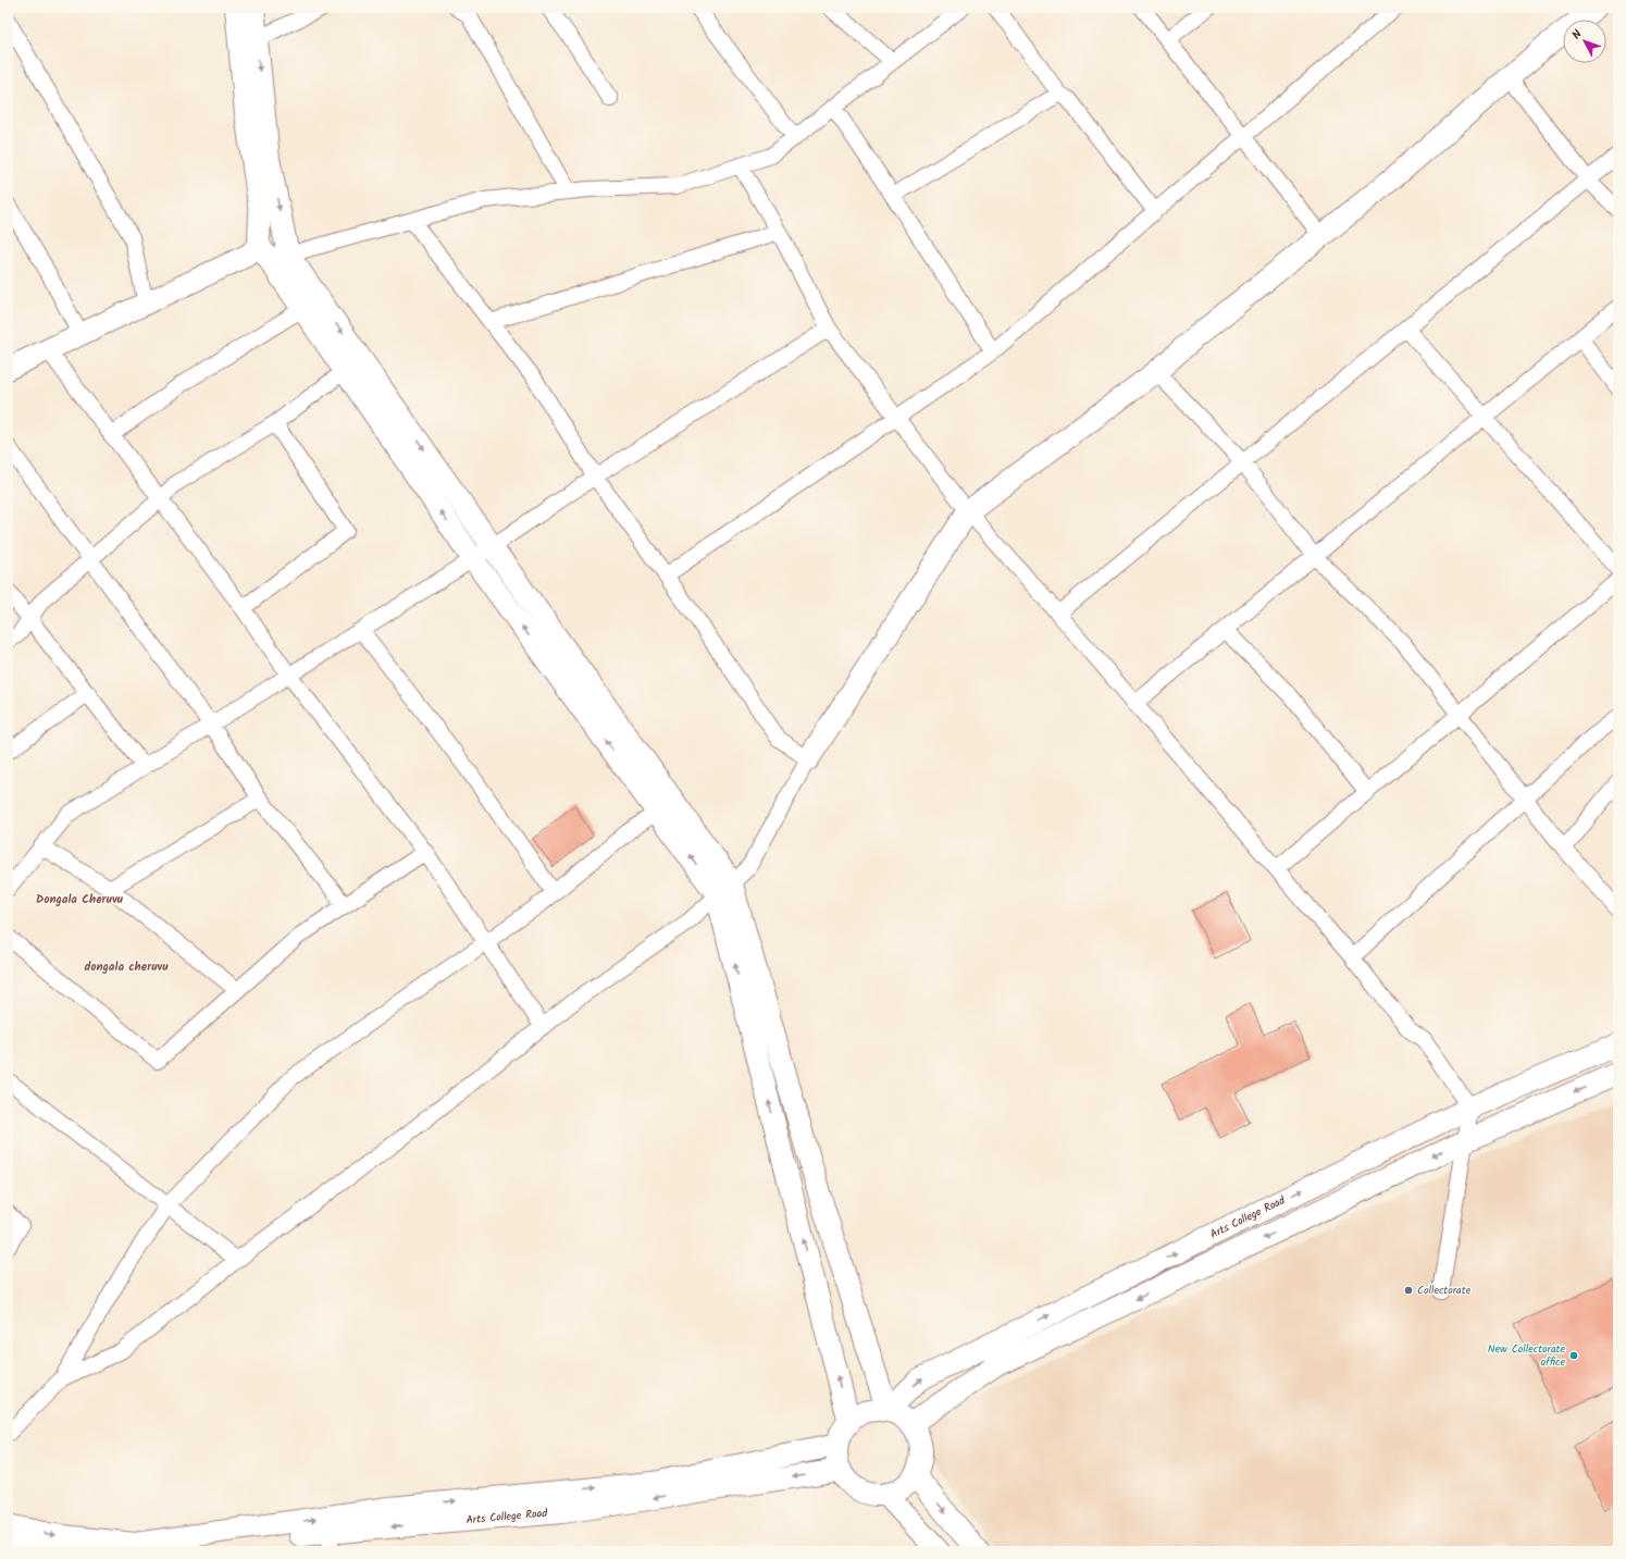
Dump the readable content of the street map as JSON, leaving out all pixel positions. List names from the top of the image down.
{
  "streets": {
    "main road": ["Arts College Road"]
  },
  "districts": ["Dongala Cheruvu", "dongala cheruvu"],
  "places": ["Collectorate", "New Collectorate office"],
  "north": "top left"
}
